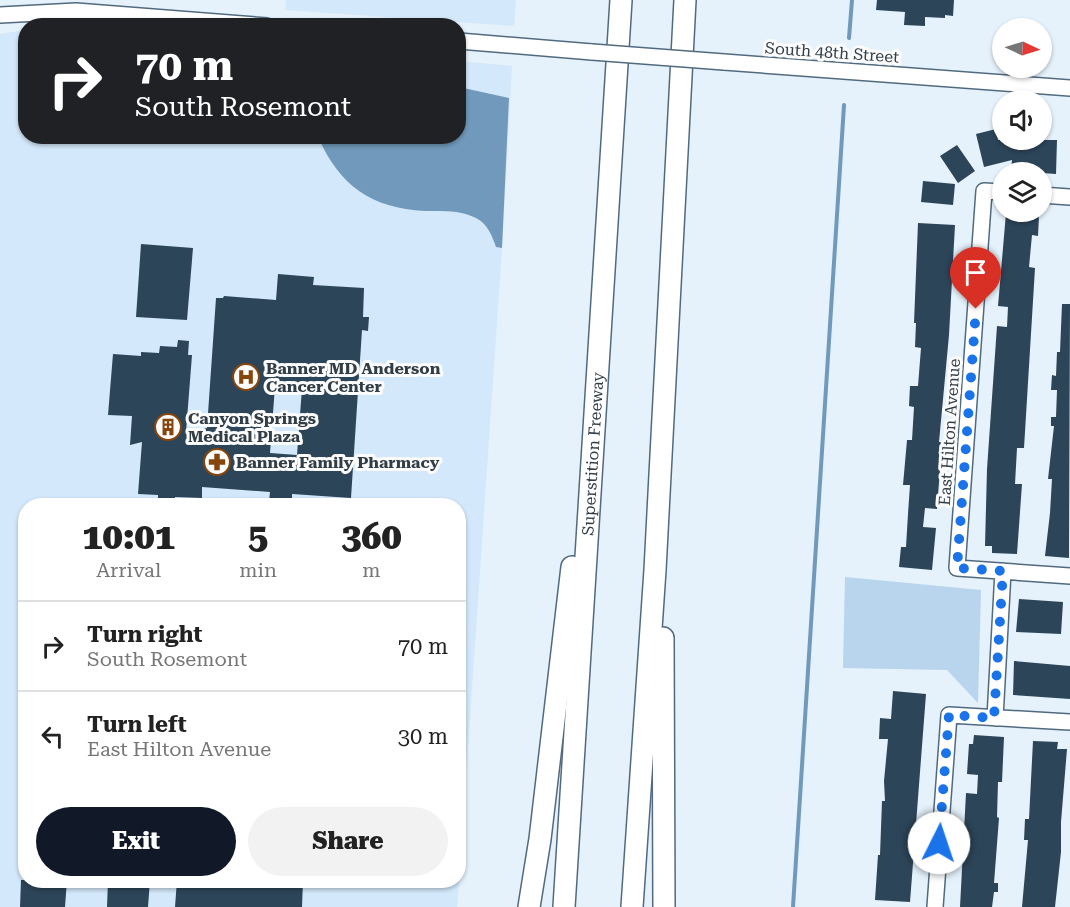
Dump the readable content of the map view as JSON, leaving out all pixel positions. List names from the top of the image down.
{
  "streets": {
    "highway": ["Superstition Freeway"],
    "street": ["South 48th Street", "East Hilton Avenue"]
  },
  "places": {
    "hospital": ["Banner MD Anderson Cancer Center"],
    "building": ["Canyon Springs Medical Plaza"],
    "pharmacy": ["Banner Family Pharmacy"]
  },
  "north": "right",
  "page": {
    "turn": ["70 m", "South Rosemont"],
    "eta": [
      "10:01",
      "Arrival",
      "5",
      "min",
      "360",
      "m"
    ],
    "list": [
      {
        "name": "Turn right",
        "note": "South Rosemont",
        "value": "70 m"
      },
      {
        "name": "Turn left",
        "note": "East Hilton Avenue",
        "value": "30 m"
      }
    ],
    "buttons": ["Exit", "Share"]
  }
}
